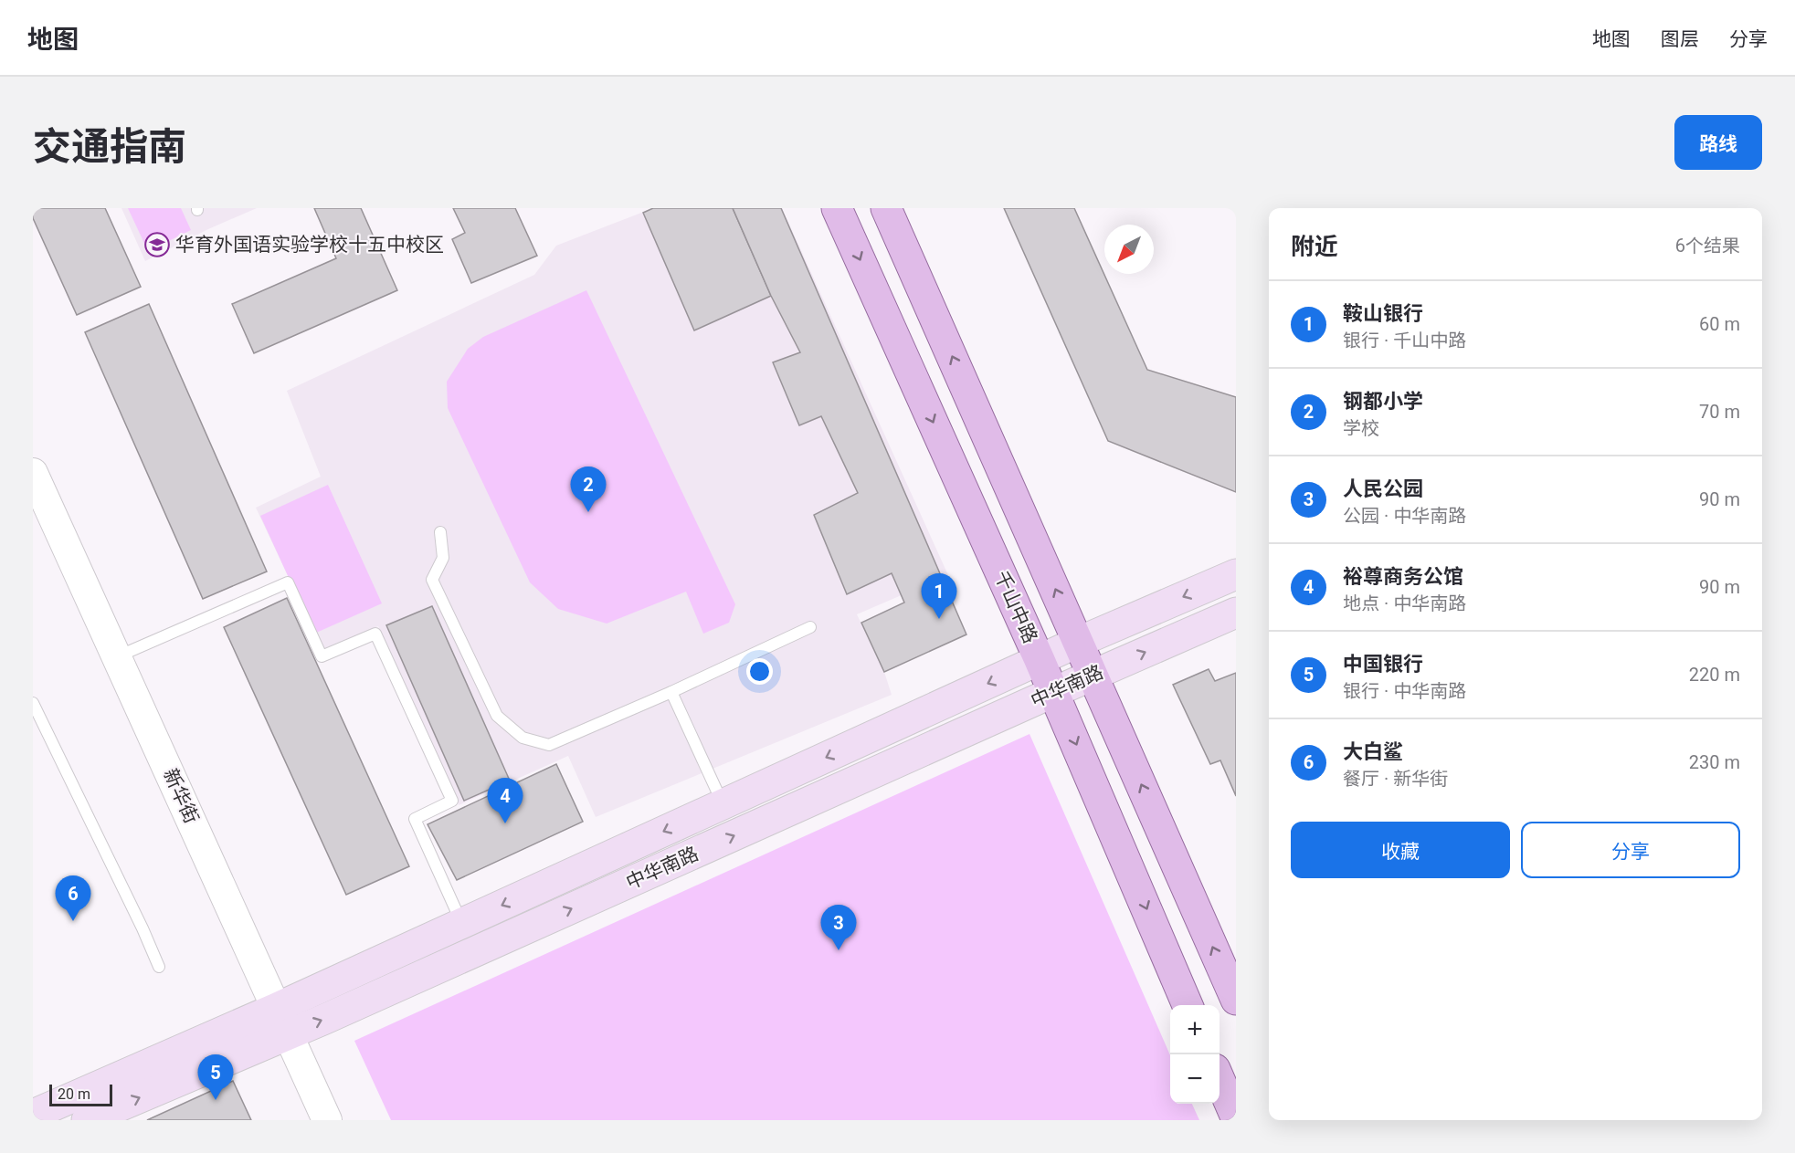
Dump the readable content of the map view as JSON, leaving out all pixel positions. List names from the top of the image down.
{
  "streets": {
    "main road": ["千山中路", "中华南路"],
    "street": ["新华街"]
  },
  "crossings": [
    ["千山中路", "中华南路"],
    ["中华南路", "新华街"]
  ],
  "places": {
    "school or university": ["华育外国语实验学校十五中校区"]
  },
  "scale_bar": "20 m",
  "north": "bottom left",
  "page": {
    "header": "地图",
    "nav": ["地图", "图层", "分享"],
    "title": "交通指南",
    "buttons": [
      "路线",
      ["收藏", "分享"]
    ],
    "heading": ["附近", "6个结果"],
    "list": [
      {
        "mark": "1",
        "name": "鞍山银行",
        "note": "银行 · 千山中路",
        "value": "60 m"
      },
      {
        "mark": "2",
        "name": "钢都小学",
        "note": "学校",
        "value": "70 m"
      },
      {
        "mark": "3",
        "name": "人民公园",
        "note": "公园 · 中华南路",
        "value": "90 m"
      },
      {
        "mark": "4",
        "name": "裕尊商务公馆",
        "note": "地点 · 中华南路",
        "value": "90 m"
      },
      {
        "mark": "5",
        "name": "中国银行",
        "note": "银行 · 中华南路",
        "value": "220 m"
      },
      {
        "mark": "6",
        "name": "大白鲨",
        "note": "餐厅 · 新华街",
        "value": "230 m"
      }
    ],
    "pins": [
      "2",
      "1",
      "4",
      "6",
      "3",
      "5"
    ],
    "map_buttons": ["+", "−"],
    "scale": "20 m"
  }
}
